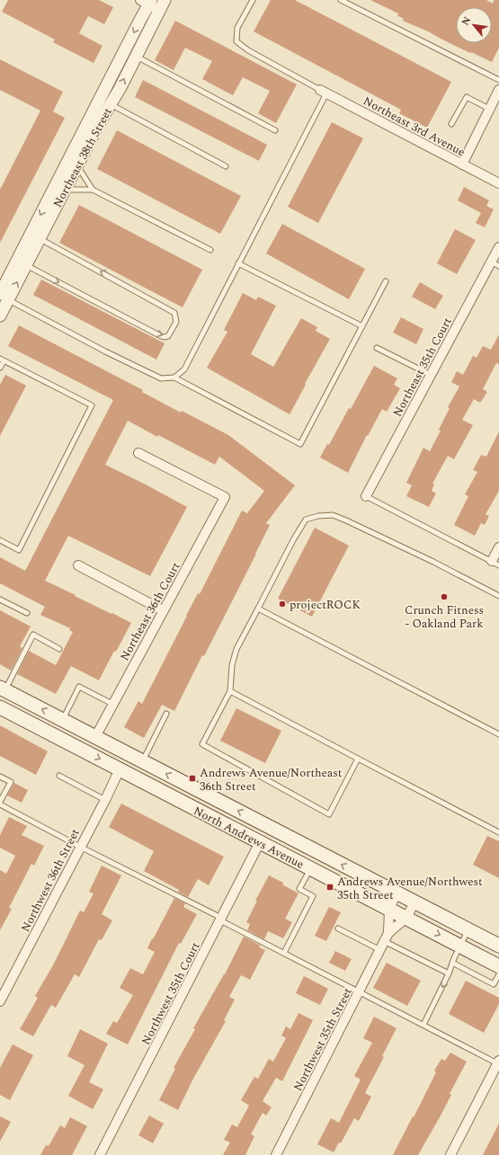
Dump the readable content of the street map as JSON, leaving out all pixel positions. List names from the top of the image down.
{
  "streets": {
    "main road": ["North Andrews Avenue"],
    "street": [
      "Northeast 3rd Avenue",
      "Northeast 38th Street",
      "Northeast 35th Court",
      "Northeast 36th Court",
      "Northwest 36th Street",
      "Northwest 35th Court",
      "Northwest 35th Street"
    ]
  },
  "crossings": [
    ["Northeast 36th Court", "North Andrews Avenue"],
    ["North Andrews Avenue", "Northwest 36th Street"],
    ["North Andrews Avenue", "Northwest 35th Court"],
    ["North Andrews Avenue", "Northwest 35th Street"]
  ],
  "places": {
    "other": ["Crunch Fitness - Oakland Park", "projectROCK"],
    "transit": ["Andrews Avenue/Northeast 36th Street", "Andrews Avenue/Northwest 35th Street"]
  },
  "north": "top left"
}
